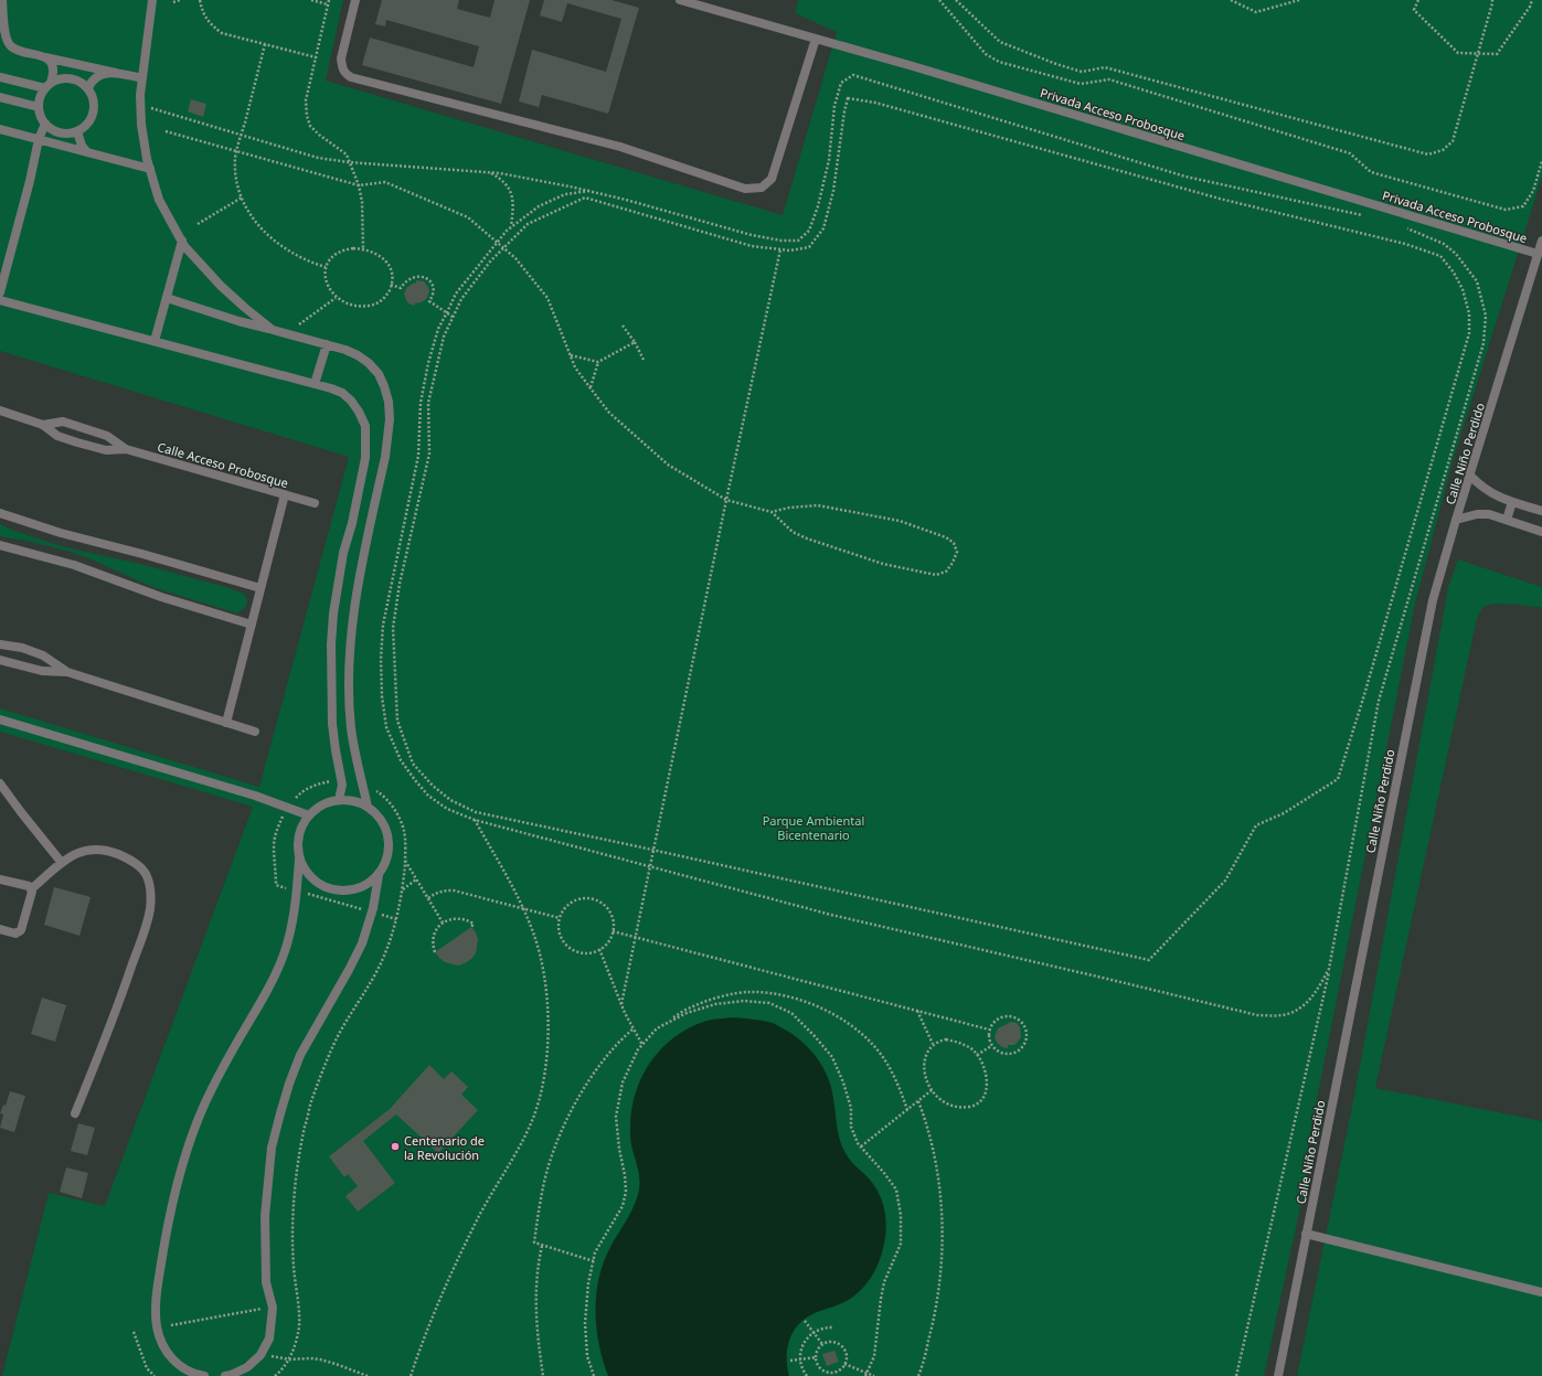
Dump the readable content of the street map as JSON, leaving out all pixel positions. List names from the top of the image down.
{
  "streets": {
    "street": ["Privada Acceso Probosque", "Calle Niño Perdido", "Calle Acceso Probosque"]
  },
  "crossings": [
    ["Privada Acceso Probosque", "Calle Niño Perdido"]
  ],
  "parks": ["Parque Ambiental Bicentenario"],
  "places": ["Centenario de la Revolución"]
}
